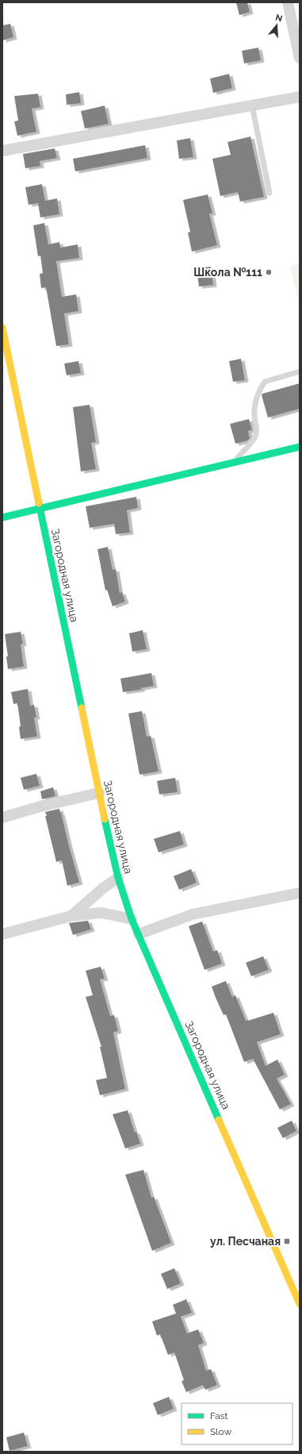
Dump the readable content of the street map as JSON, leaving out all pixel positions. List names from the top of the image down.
{
  "streets": {
    "street": ["Загородная улица"]
  },
  "places": {
    "other": ["Школа №111"],
    "transit": ["ул. Песчаная"]
  },
  "legend": ["Fast", "Slow"],
  "north": "top"
}
